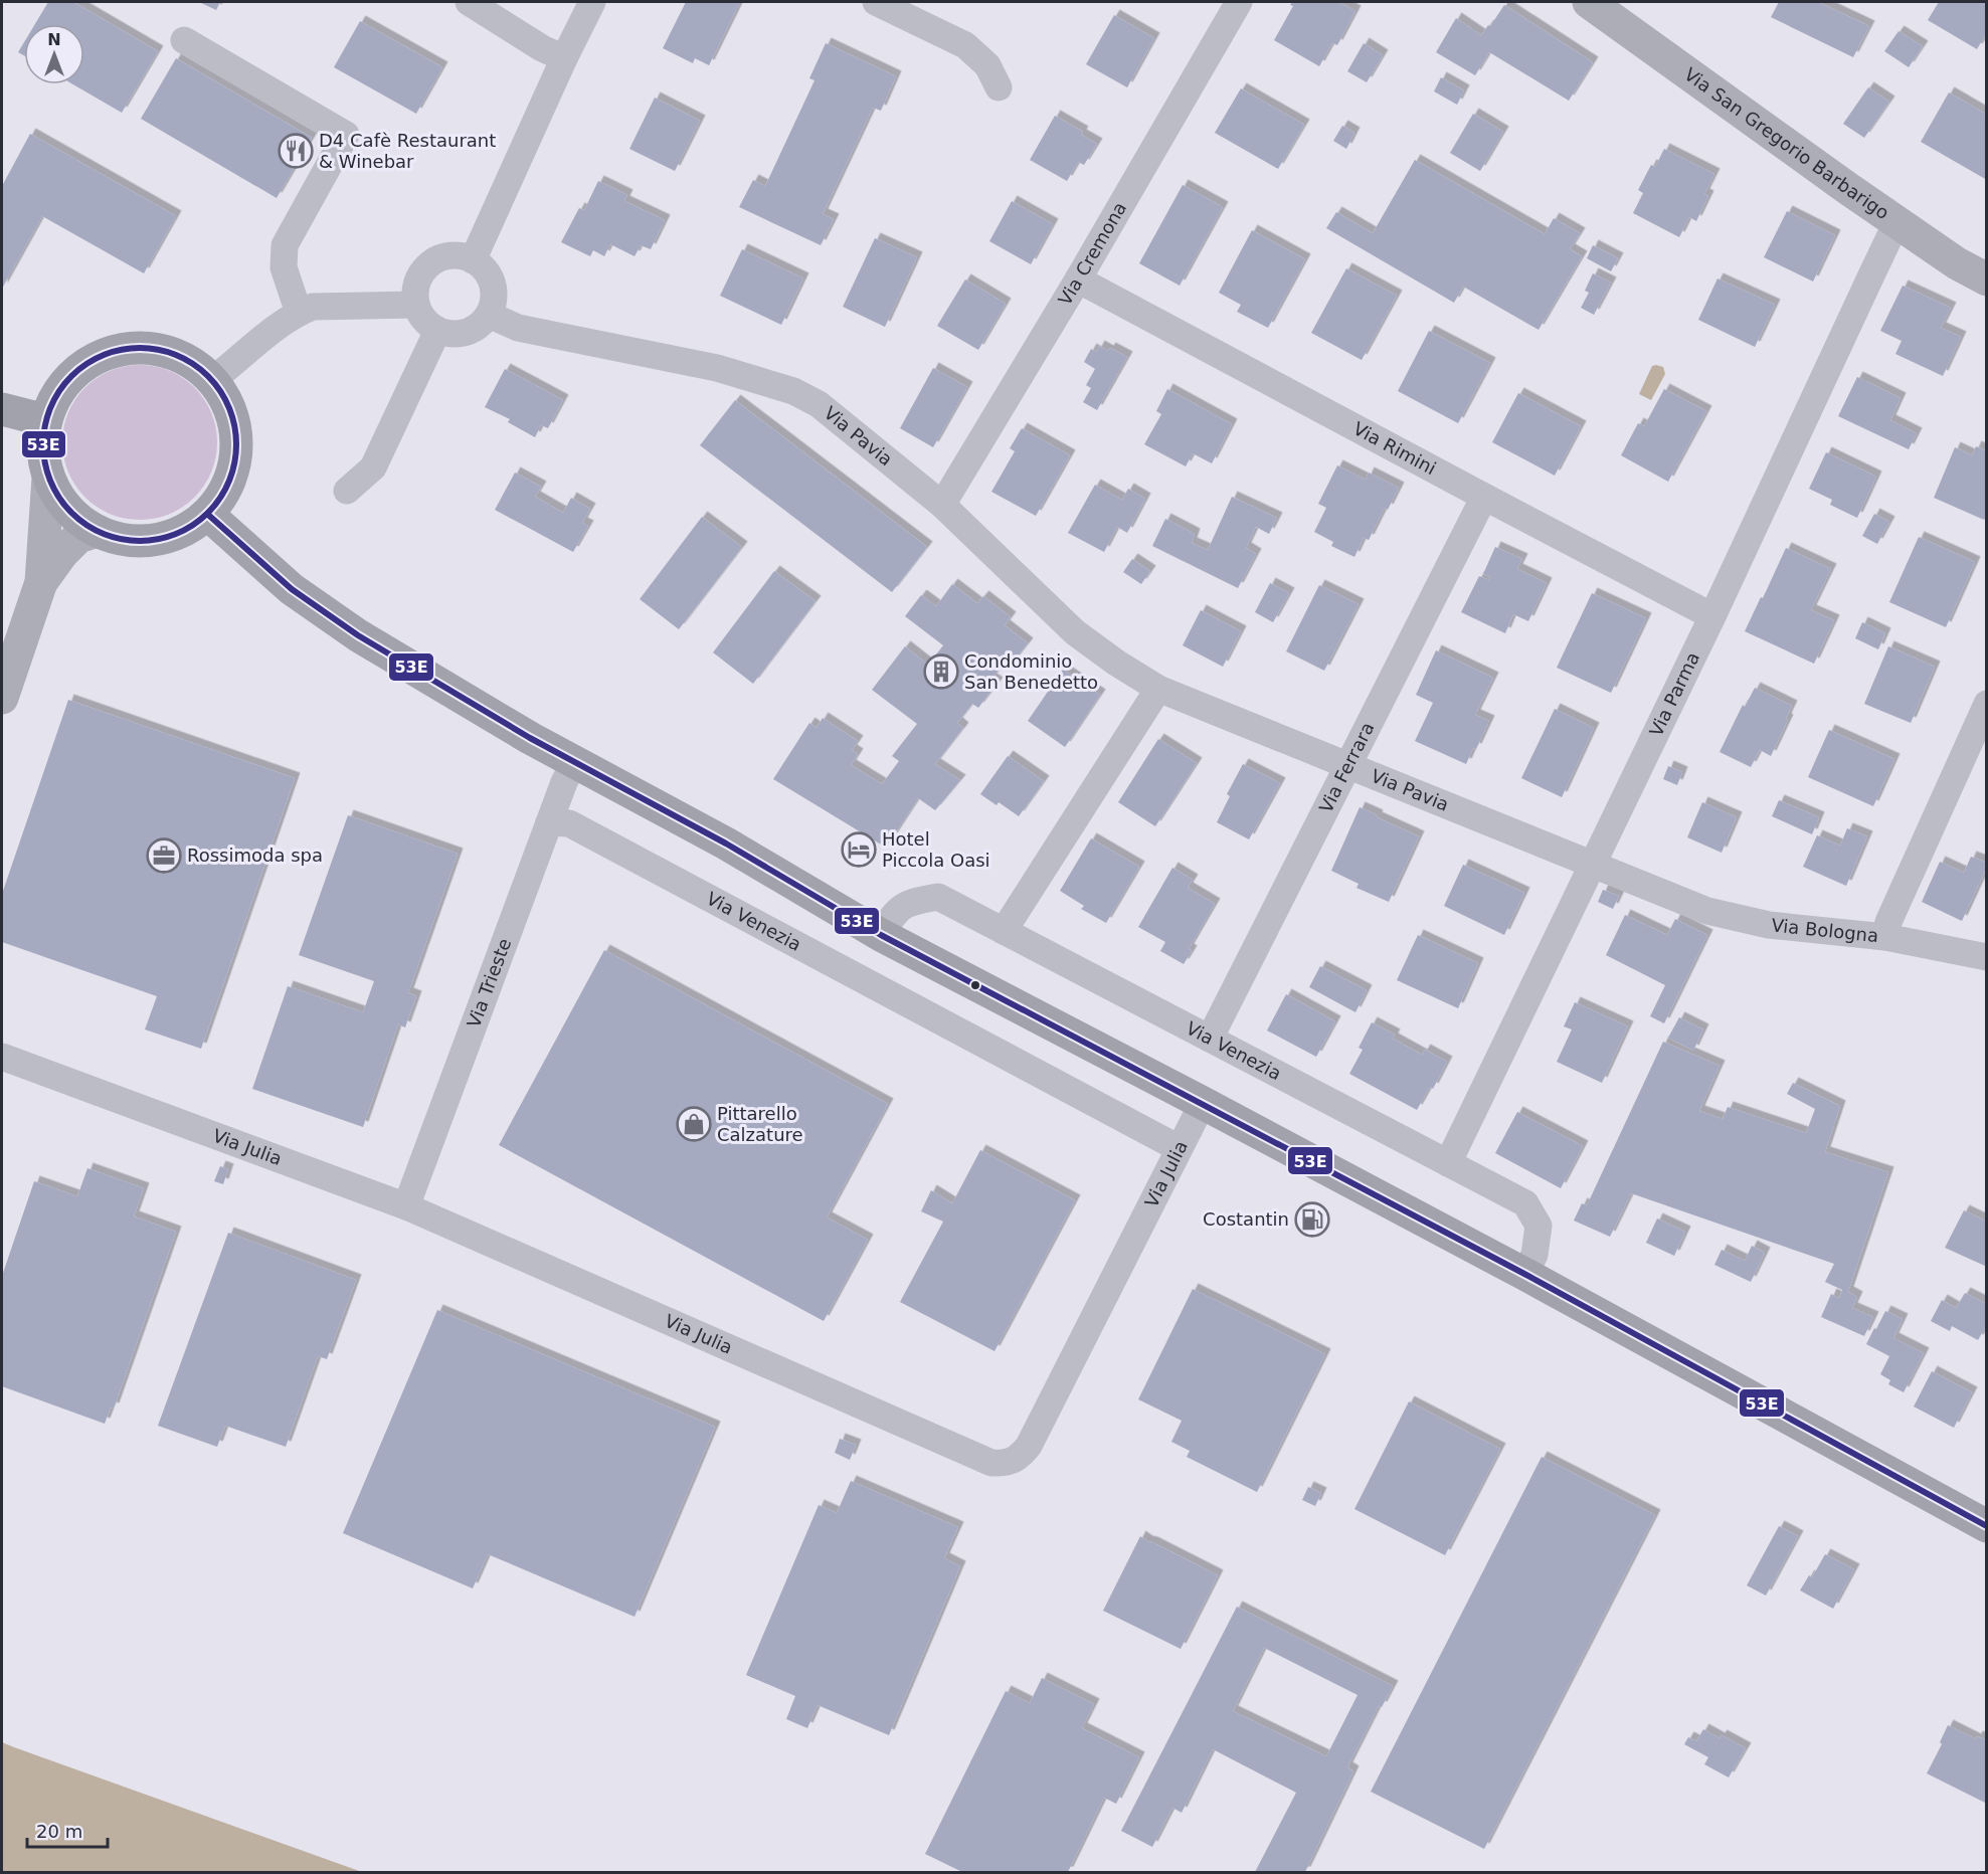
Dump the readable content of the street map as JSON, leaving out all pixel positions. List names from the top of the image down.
{
  "streets": {
    "street": [
      "Via San Gregorio Barbarigo",
      "Via Cremona",
      "Via Pavia",
      "Via Rimini",
      "Via Parma",
      "Via Ferrara",
      "Via Venezia",
      "Via Bologna",
      "Via Trieste",
      "Via Julia"
    ]
  },
  "crossings": [
    ["Via San Gregorio Barbarigo", "Via Parma"],
    ["Via Cremona", "Via Pavia"],
    ["Via Cremona", "Via Rimini"],
    ["Via Pavia", "Via Parma"],
    ["Via Pavia", "Via Ferrara"],
    ["Via Pavia", "Via Bologna"],
    ["Via Rimini", "Via Parma"],
    ["Via Rimini", "Via Ferrara"],
    ["Via Parma", "Via Venezia"],
    ["Via Parma", "Via Bologna"],
    ["Via Ferrara", "Via Venezia"],
    ["Via Venezia", "Via Trieste"],
    ["Via Venezia", "Via Julia"],
    ["Via Trieste", "Via Julia"]
  ],
  "places": {
    "restaurant": ["D4 Cafè Restaurant & Winebar"],
    "building": ["Condominio San Benedetto"],
    "hotel": ["Hotel Piccola Oasi"],
    "office": ["Rossimoda spa"],
    "shop": ["Pittarello Calzature"],
    "fuel station": ["Costantin"]
  },
  "lines": ["transit line 53E"],
  "scale_bar": "20 m",
  "north": "top"
}
